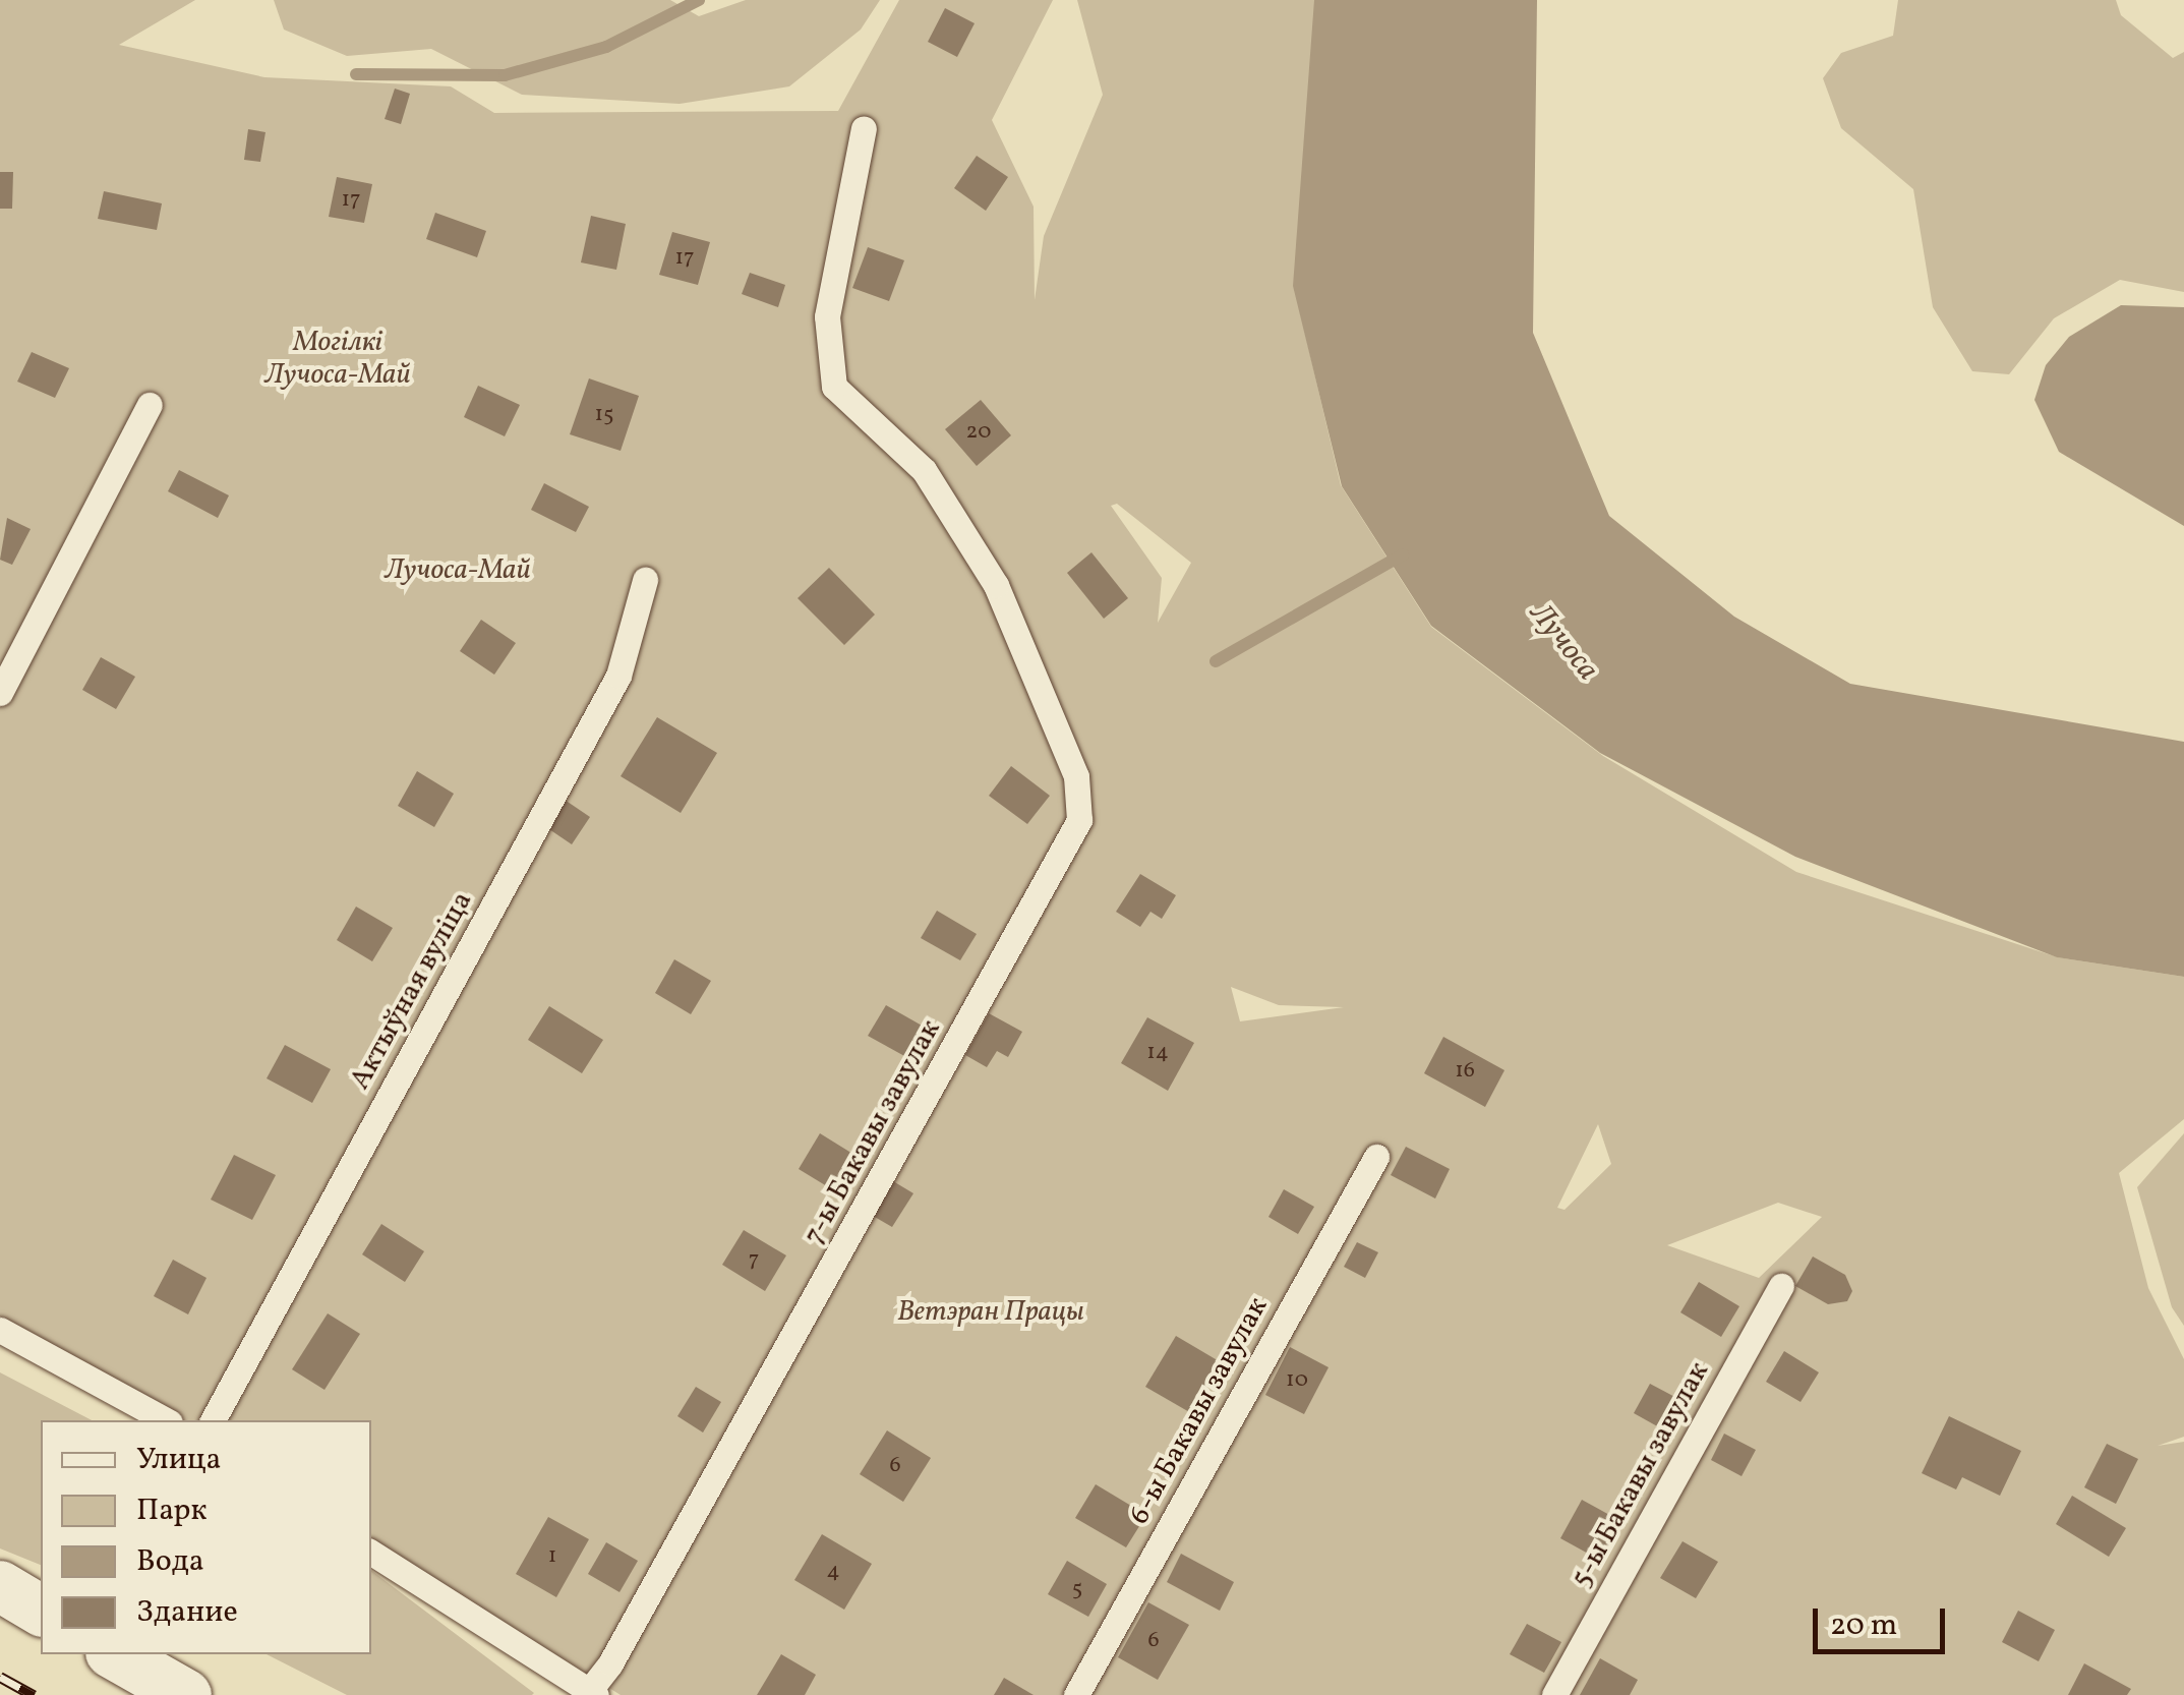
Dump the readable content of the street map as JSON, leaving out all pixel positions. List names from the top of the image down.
{
  "streets": {
    "lane": [
      "Актыўная вуліца",
      "7-ы Бакавы завулак",
      "6-ы Бакавы завулак",
      "5-ы Бакавы завулак"
    ]
  },
  "water": ["Лучоса"],
  "parks": ["Могілкі Лучоса-Май", "Лучоса-Май", "Ветэран Працы"],
  "house_numbers": [
    "17",
    "17",
    "15",
    "20",
    "14",
    "16",
    "7",
    "10",
    "6",
    "1",
    "4",
    "5",
    "6"
  ],
  "legend": [
    "Улица",
    "Парк",
    "Вода",
    "Здание"
  ],
  "scale_bar": "20 m"
}
